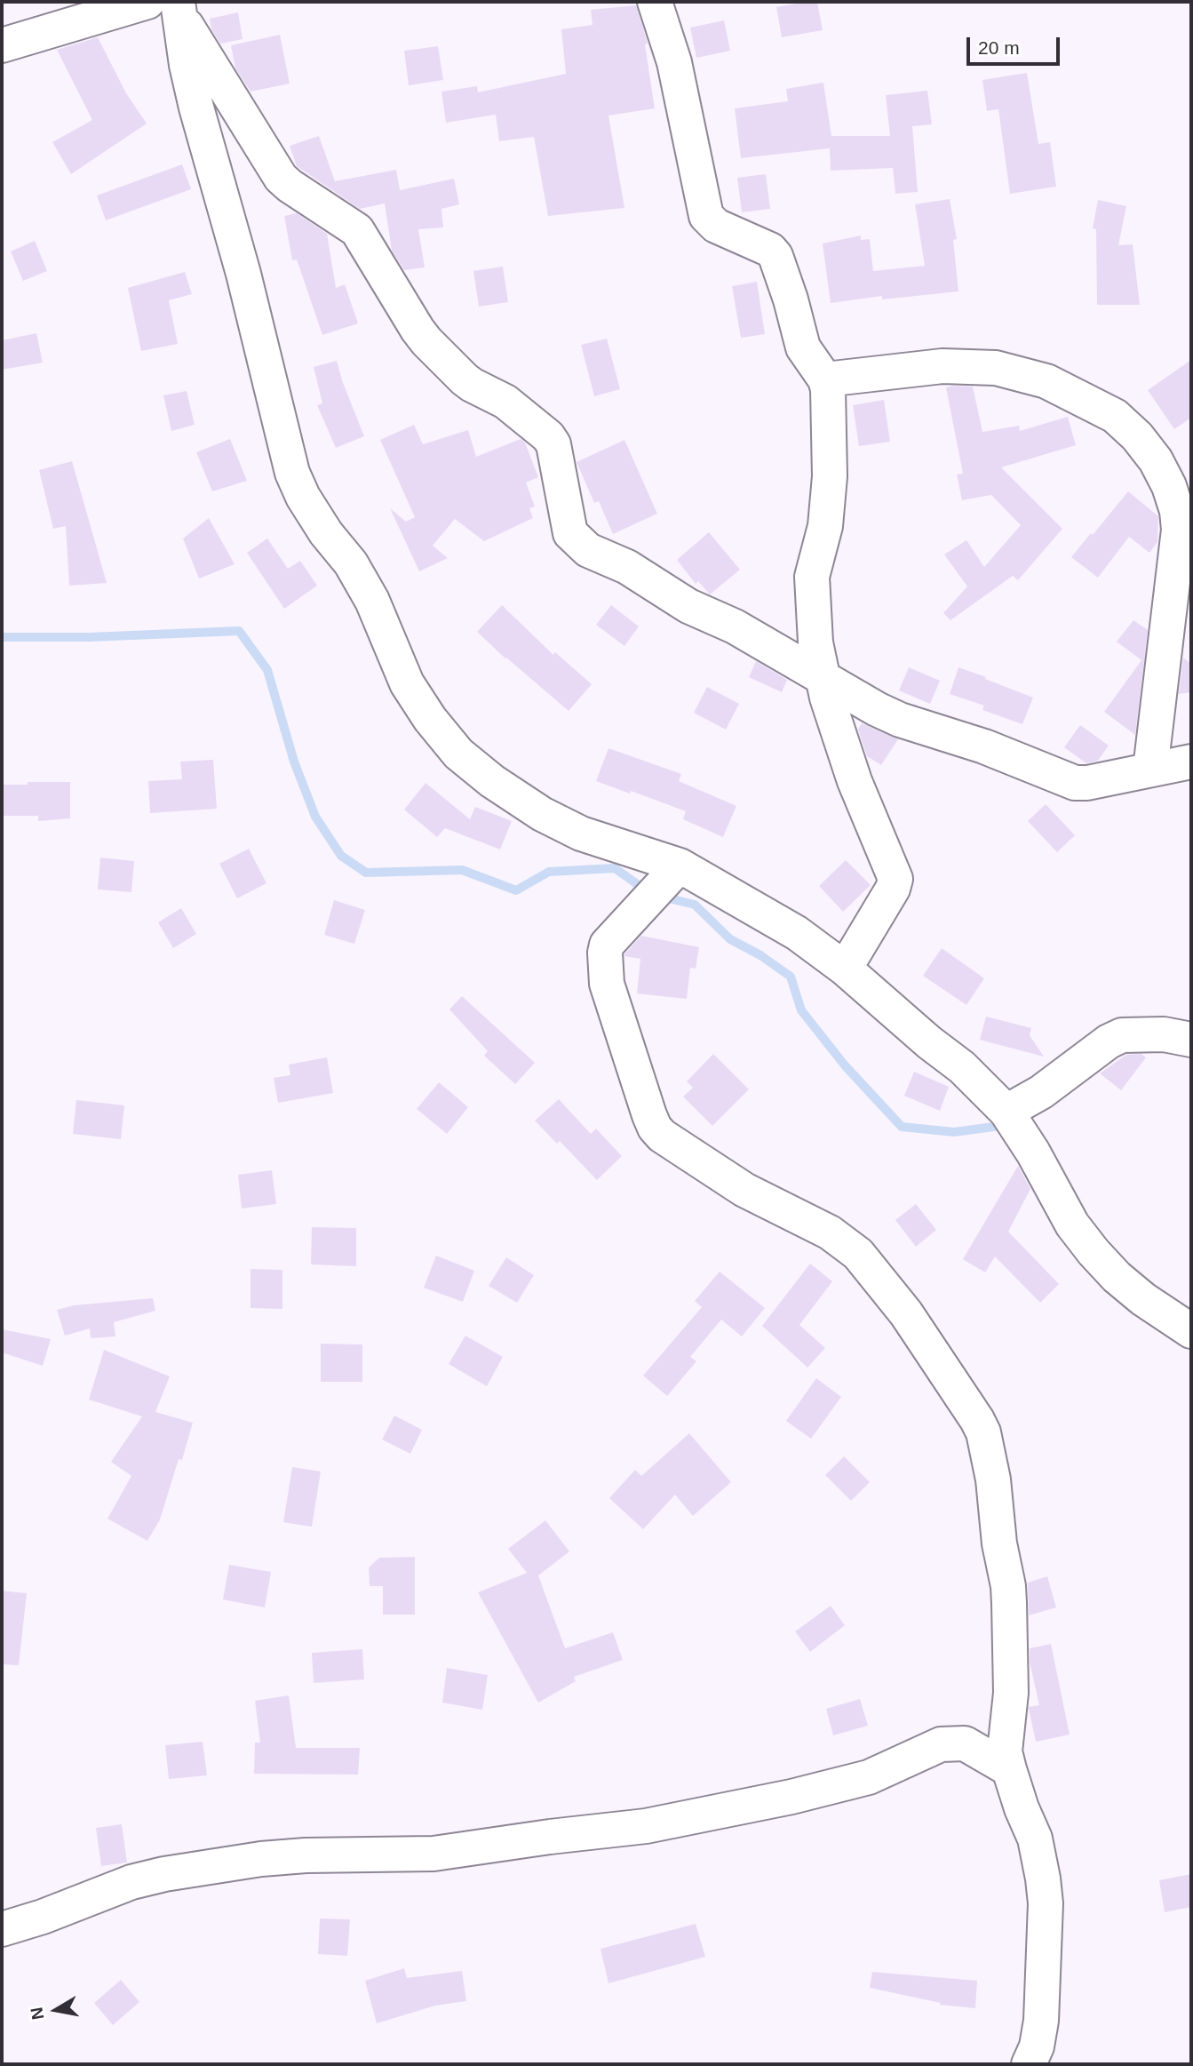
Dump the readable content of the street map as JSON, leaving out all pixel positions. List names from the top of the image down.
{
  "scale_bar": "20 m",
  "north": "left"
}
